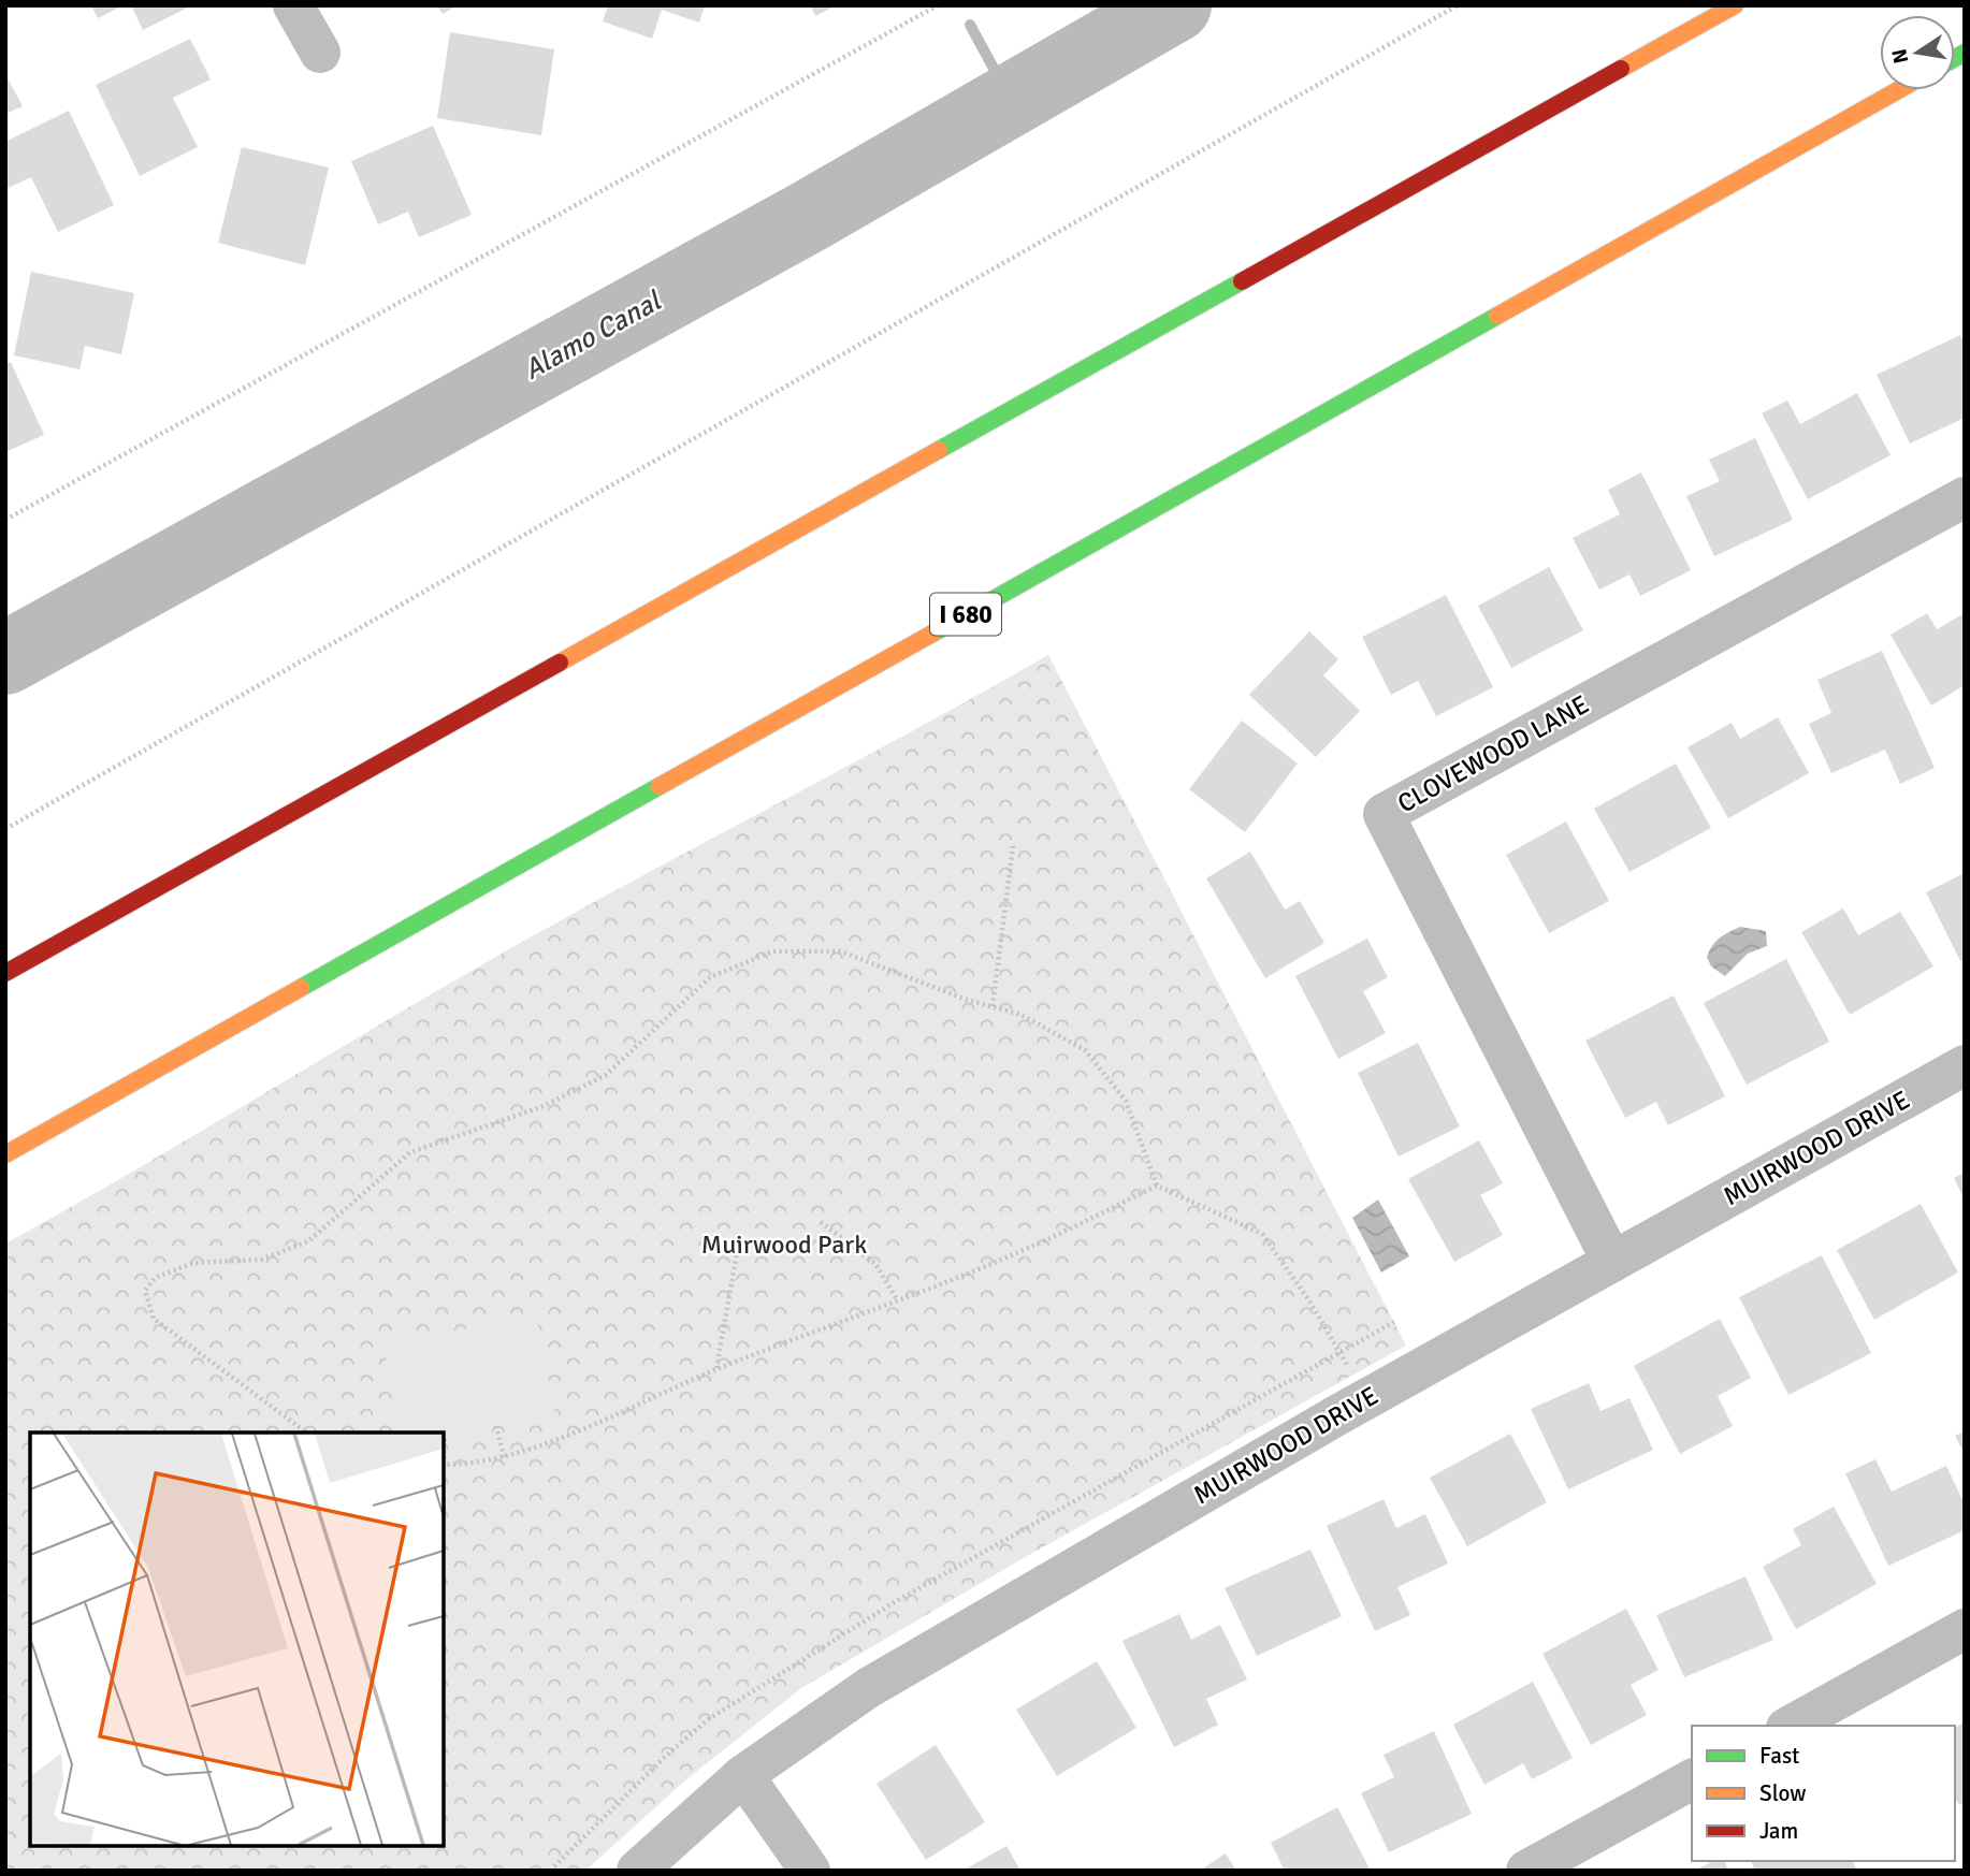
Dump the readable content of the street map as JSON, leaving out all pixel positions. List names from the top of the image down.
{
  "streets": {
    "highway": ["I 680"],
    "street": ["CLOVEWOOD LANE", "MUIRWOOD DRIVE"]
  },
  "crossings": [
    ["CLOVEWOOD LANE", "MUIRWOOD DRIVE"]
  ],
  "water": ["Alamo Canal"],
  "parks": ["Muirwood Park"],
  "legend": ["Fast", "Slow", "Jam"],
  "north": "left"
}
